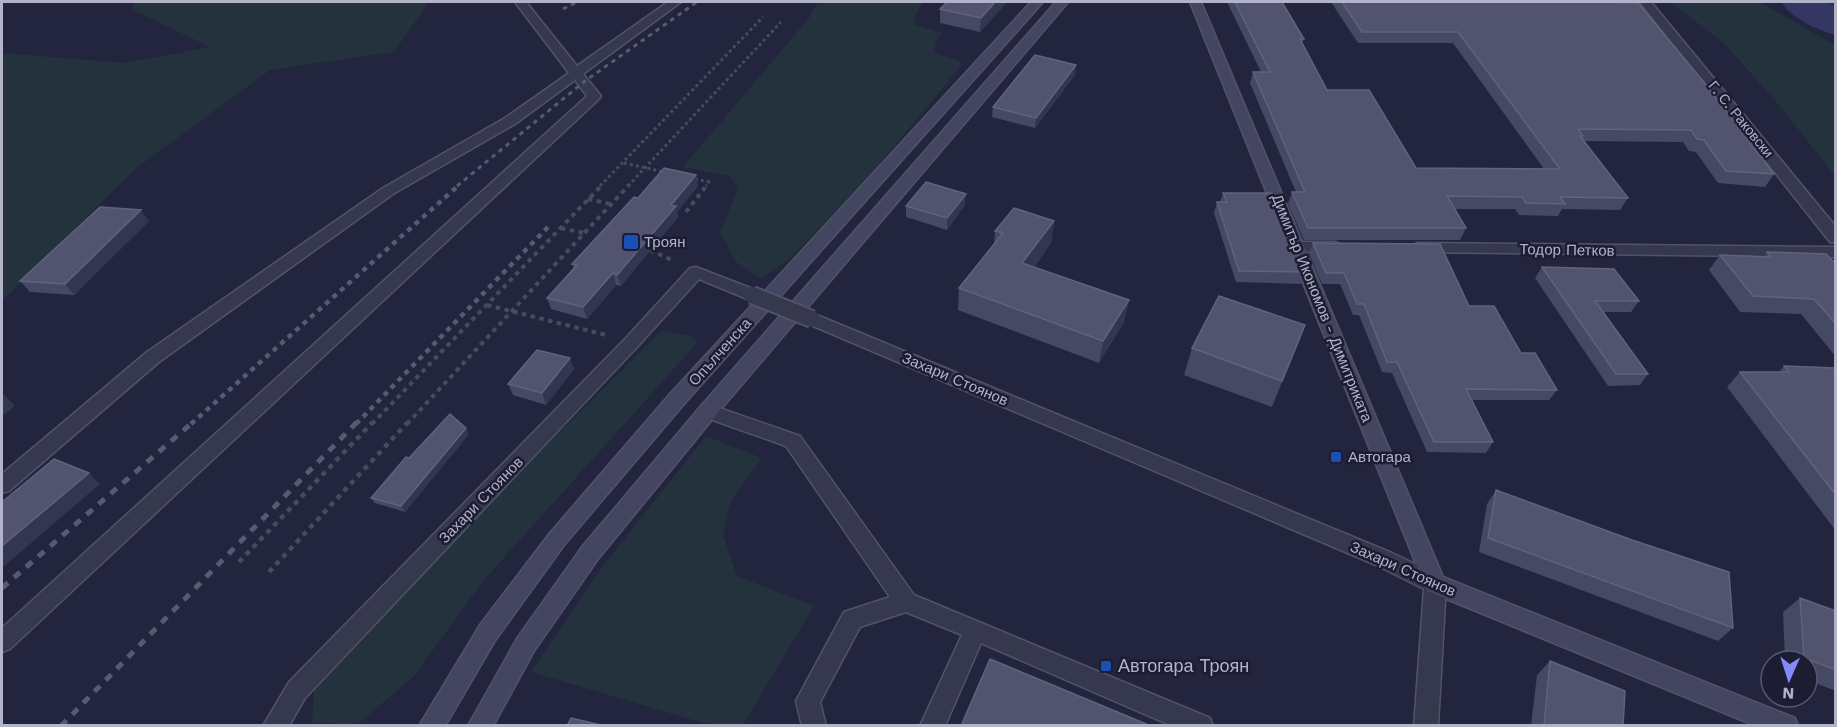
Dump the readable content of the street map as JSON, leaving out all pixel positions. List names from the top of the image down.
{
  "streets": {
    "street": [
      "Г. С. Раковски",
      "Тодор Петков",
      "Димитър Икономов - Димитриката",
      "Опълченска",
      "Захари Стоянов"
    ]
  },
  "crossings": [
    ["Димитър Икономов - Димитриката", "Захари Стоянов"]
  ],
  "places": {
    "transit": ["Троян", "Автогара", "Автогара Троян"]
  },
  "north": "bottom"
}
